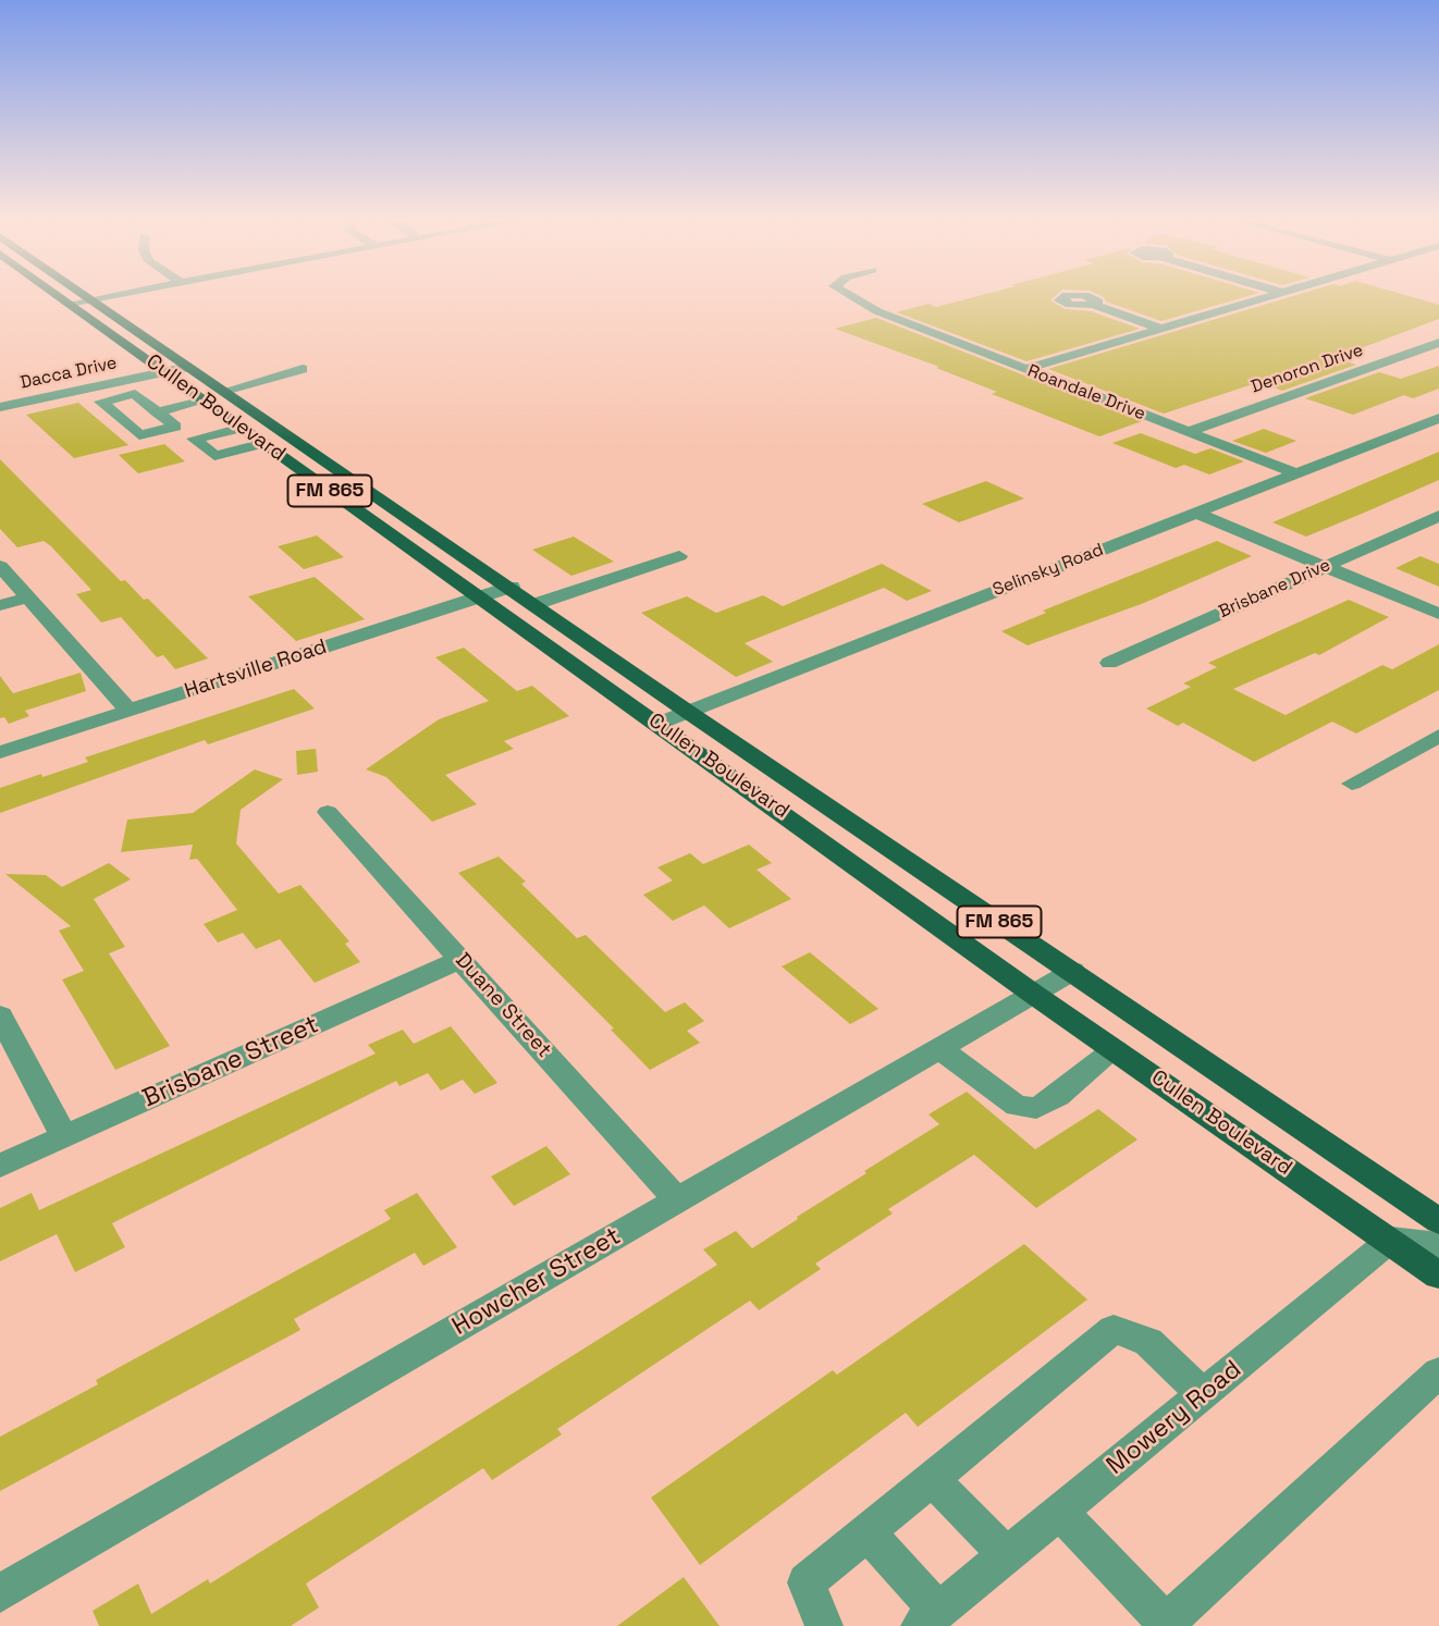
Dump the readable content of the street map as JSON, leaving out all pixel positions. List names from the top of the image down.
{
  "streets": {
    "main road": ["Cullen Boulevard", "FM 865"],
    "street": [
      "Denoron Drive",
      "Dacca Drive",
      "Roandale Drive",
      "Selinsky Road",
      "Brisbane Drive",
      "Hartsville Road",
      "Duane Street",
      "Brisbane Street",
      "Howcher Street",
      "Mowery Road"
    ]
  },
  "crossings": [
    ["Denoron Drive", "Roandale Drive"],
    ["Dacca Drive", "Cullen Boulevard"],
    ["Roandale Drive", "Selinsky Road"],
    ["Cullen Boulevard", "Selinsky Road"],
    ["Cullen Boulevard", "Hartsville Road"],
    ["Cullen Boulevard", "Howcher Street"],
    ["Cullen Boulevard", "Mowery Road"],
    ["Duane Street", "Brisbane Street"],
    ["Duane Street", "Howcher Street"]
  ]
}
